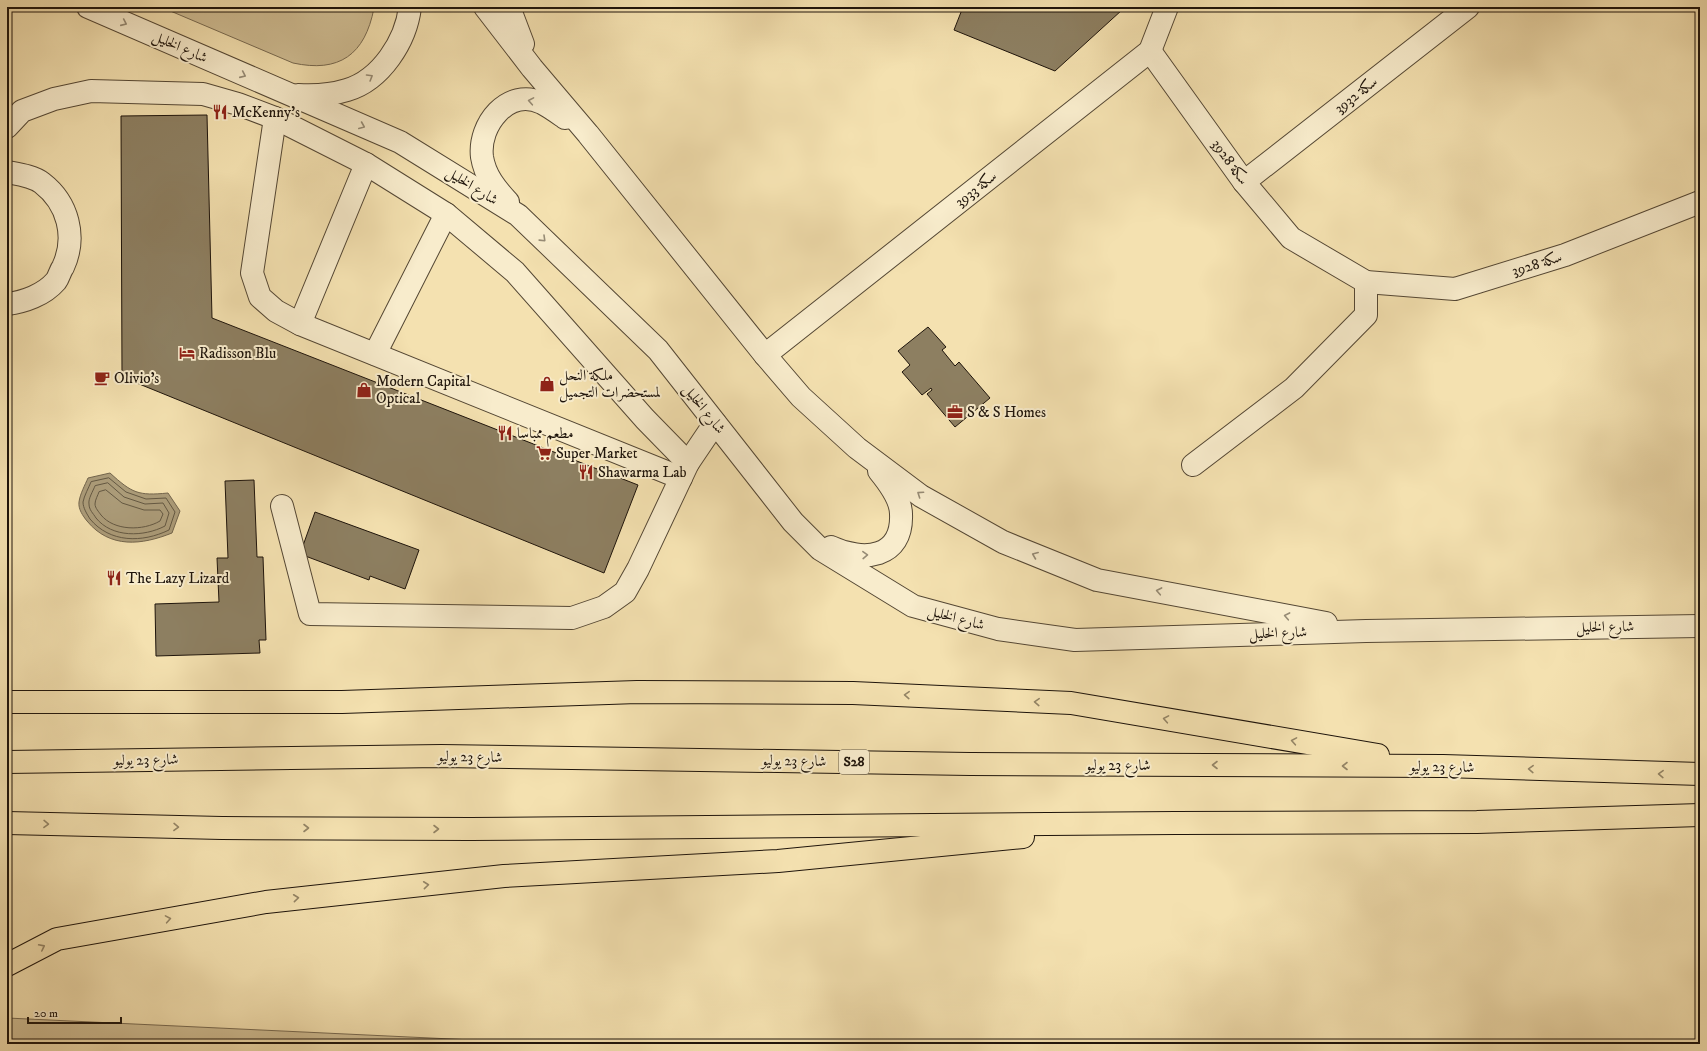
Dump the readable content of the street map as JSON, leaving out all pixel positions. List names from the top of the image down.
{
  "streets": {
    "main road": ["شارع 23 يوليو", "S28"],
    "street": [
      "شارع الخليل",
      "سكة 3932",
      "سكة 3928",
      "سكة 3933"
    ]
  },
  "crossings": [
    ["شارع الخليل", "سكة 3933"],
    ["سكة 3932", "سكة 3928"],
    ["سكة 3928", "سكة 3933"]
  ],
  "places": {
    "restaurant": [
      "McKenny's",
      "مطعم ممباسا",
      "Shawarma Lab",
      "The Lazy Lizard"
    ],
    "hotel": ["Radisson Blu"],
    "cafe": ["Olivio's"],
    "shop": ["ملكة النحل لمستحضرات التجميل", "Modern Capital Optical"],
    "office": ["S & S Homes"],
    "supermarket": ["Super Market"]
  },
  "scale_bar": "20 m"
}
